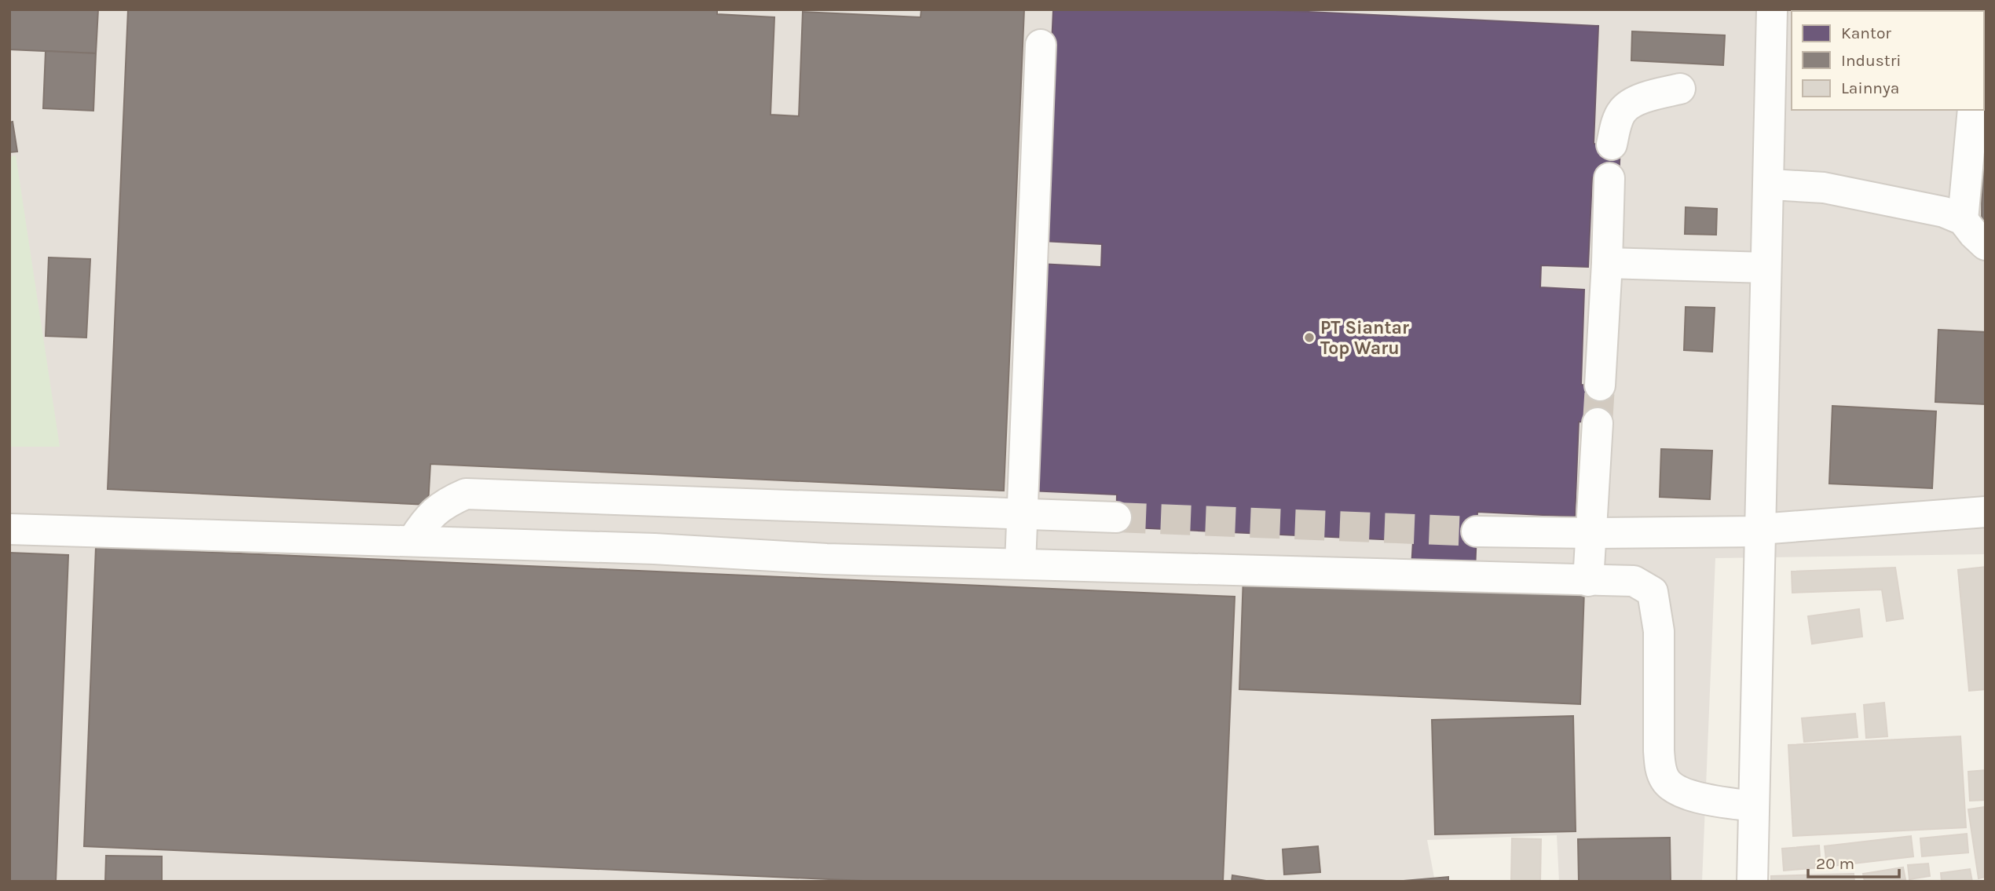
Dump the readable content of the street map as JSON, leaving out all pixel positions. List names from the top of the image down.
{
  "places": ["PT Siantar Top Waru"],
  "legend": ["Kantor", "Industri", "Lainnya"],
  "scale_bar": "20 m"
}
